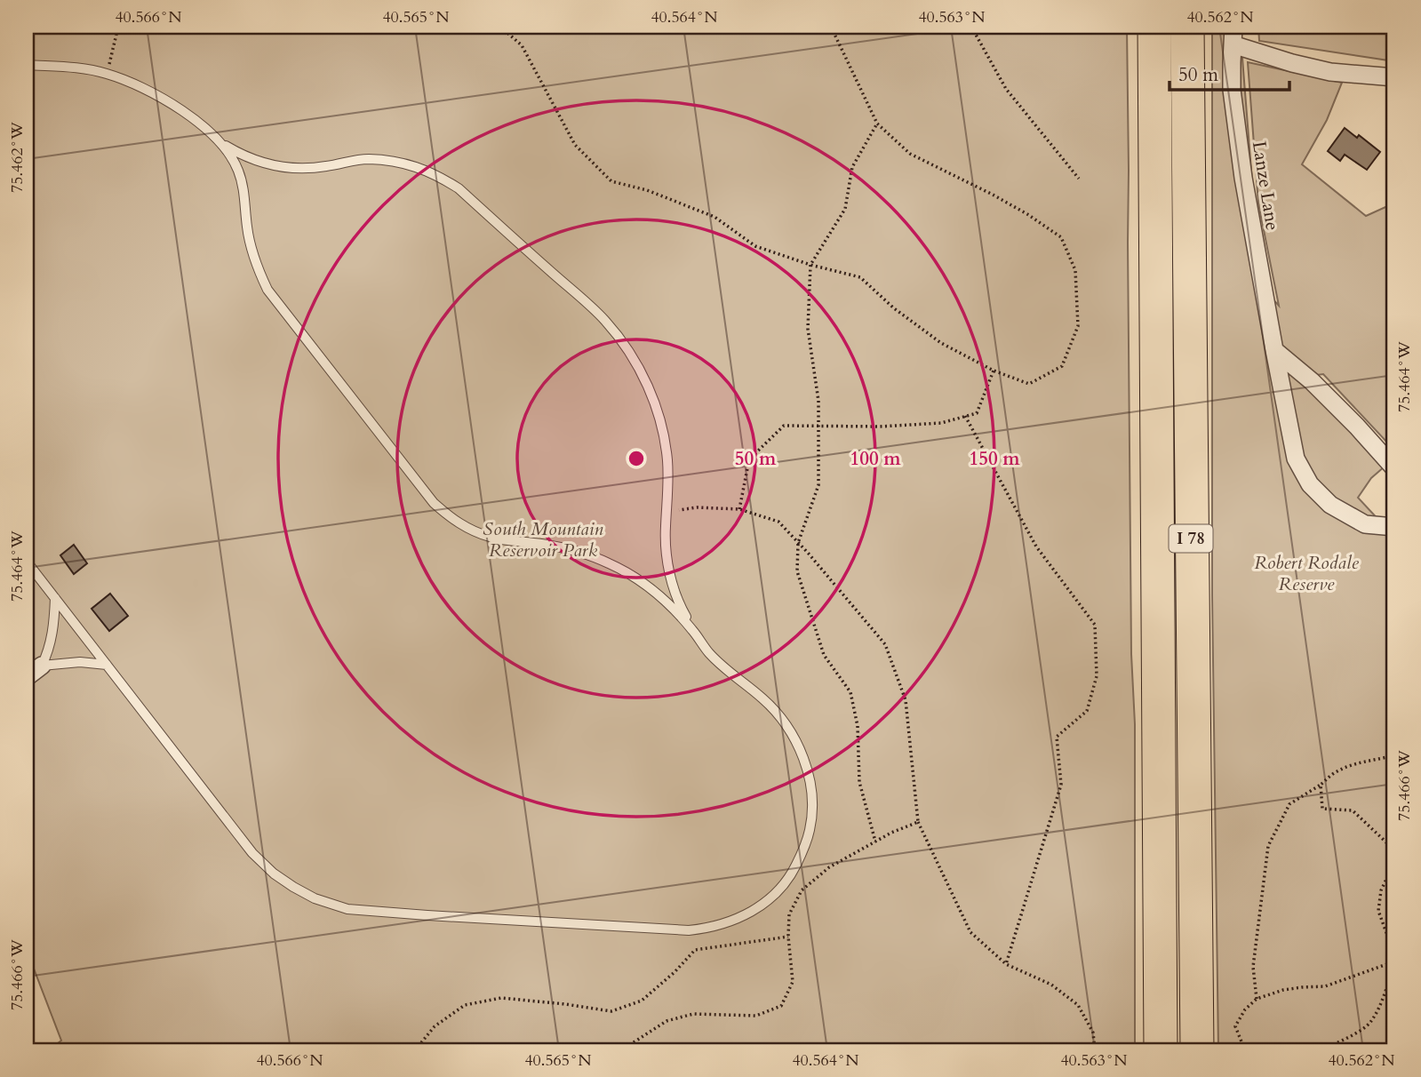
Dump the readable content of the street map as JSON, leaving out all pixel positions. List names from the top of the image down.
{
  "streets": {
    "highway": ["I 78"],
    "street": ["Lanze Lane"]
  },
  "parks": ["South Mountain Reservoir Park", "Robert Rodale Reserve"],
  "scale_bar": "50 m",
  "coordinates": [
    "40.566°N",
    "40.565°N",
    "40.564°N",
    "40.563°N",
    "40.562°N",
    "75.462°W",
    "75.464°W",
    "75.466°W"
  ],
  "rings": ["50 m", "100 m", "150 m"]
}
